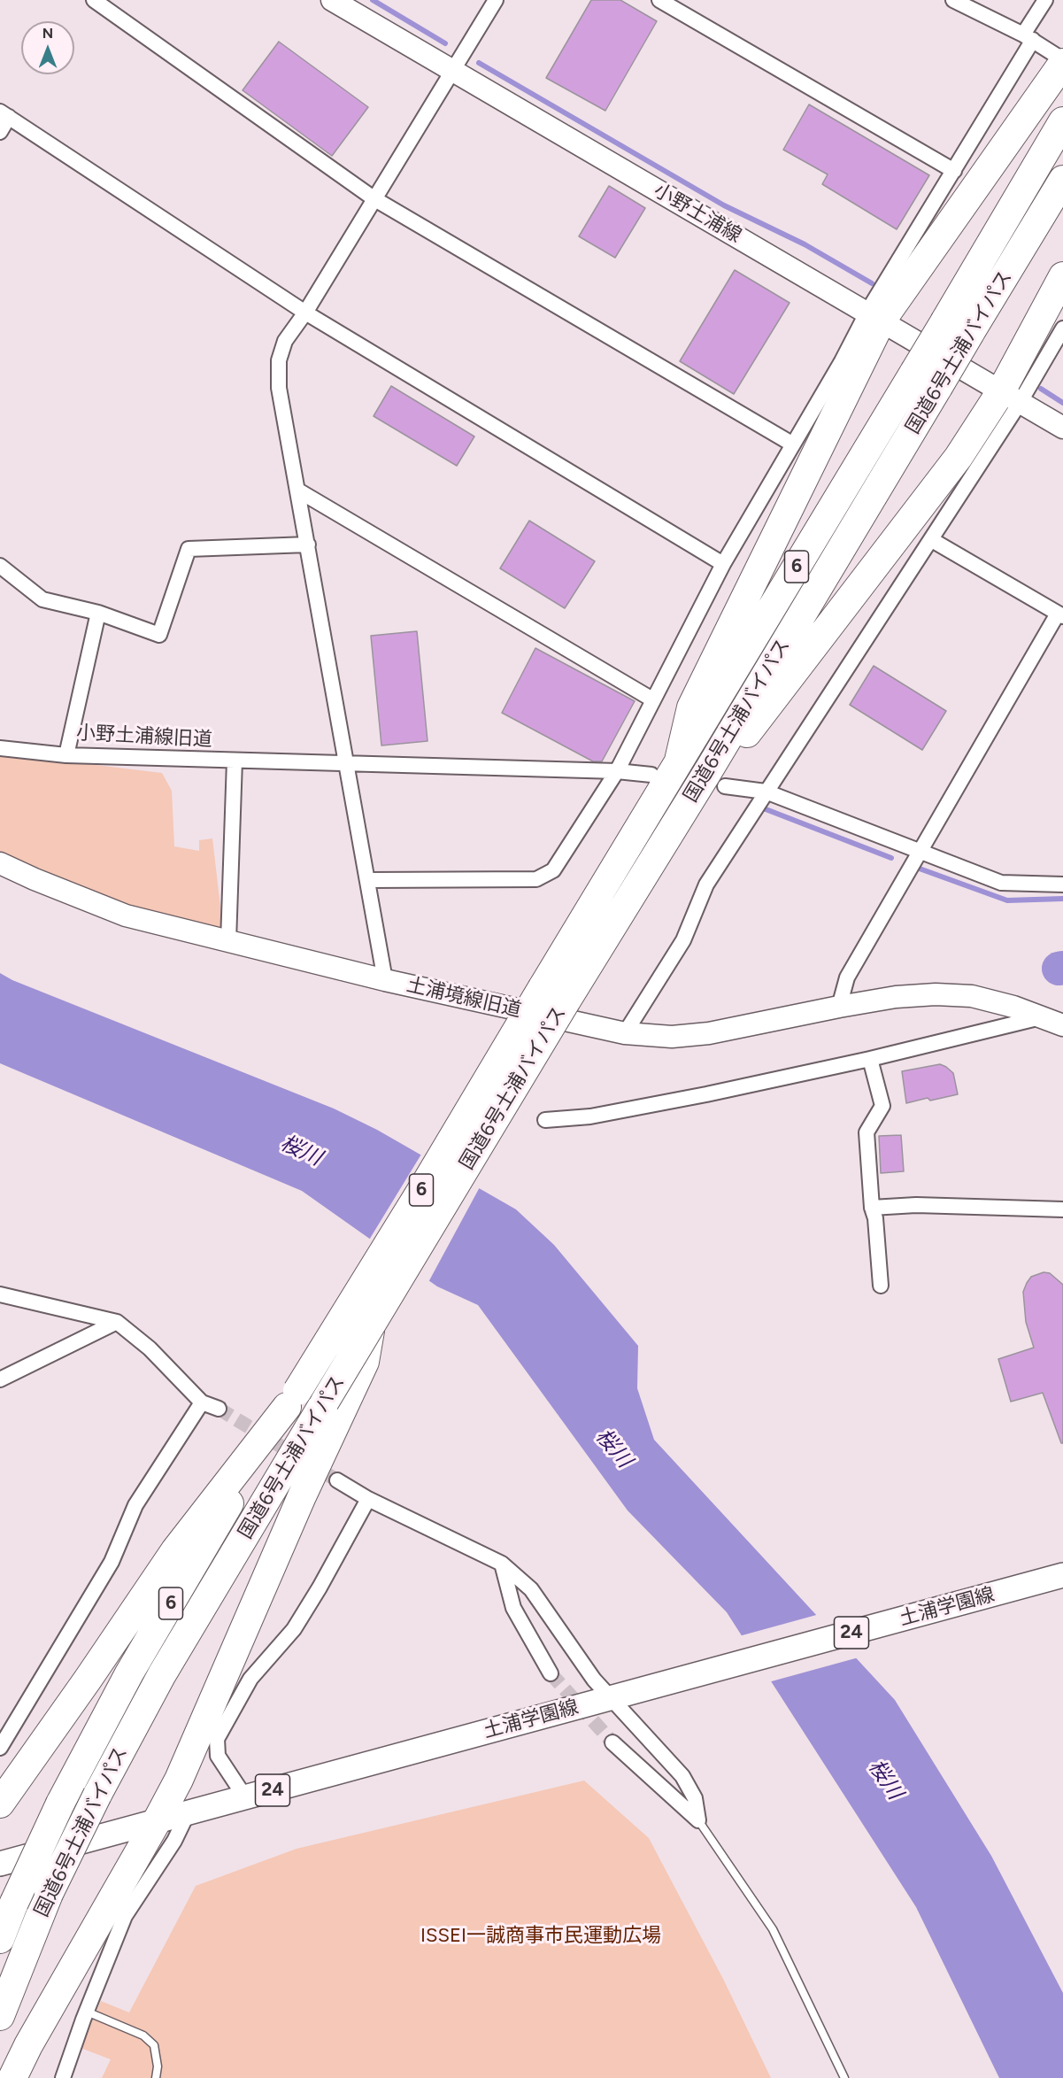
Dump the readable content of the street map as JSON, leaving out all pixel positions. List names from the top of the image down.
{
  "streets": {
    "highway": ["国道6号土浦バイパス", "6"],
    "main road": ["土浦学園線", "24"],
    "street": ["小野土浦線", "小野土浦線旧道", "土浦境線旧道"]
  },
  "water": ["桜川"],
  "parks": ["ISSEI一誠商事市民運動広場"],
  "north": "top"
}
